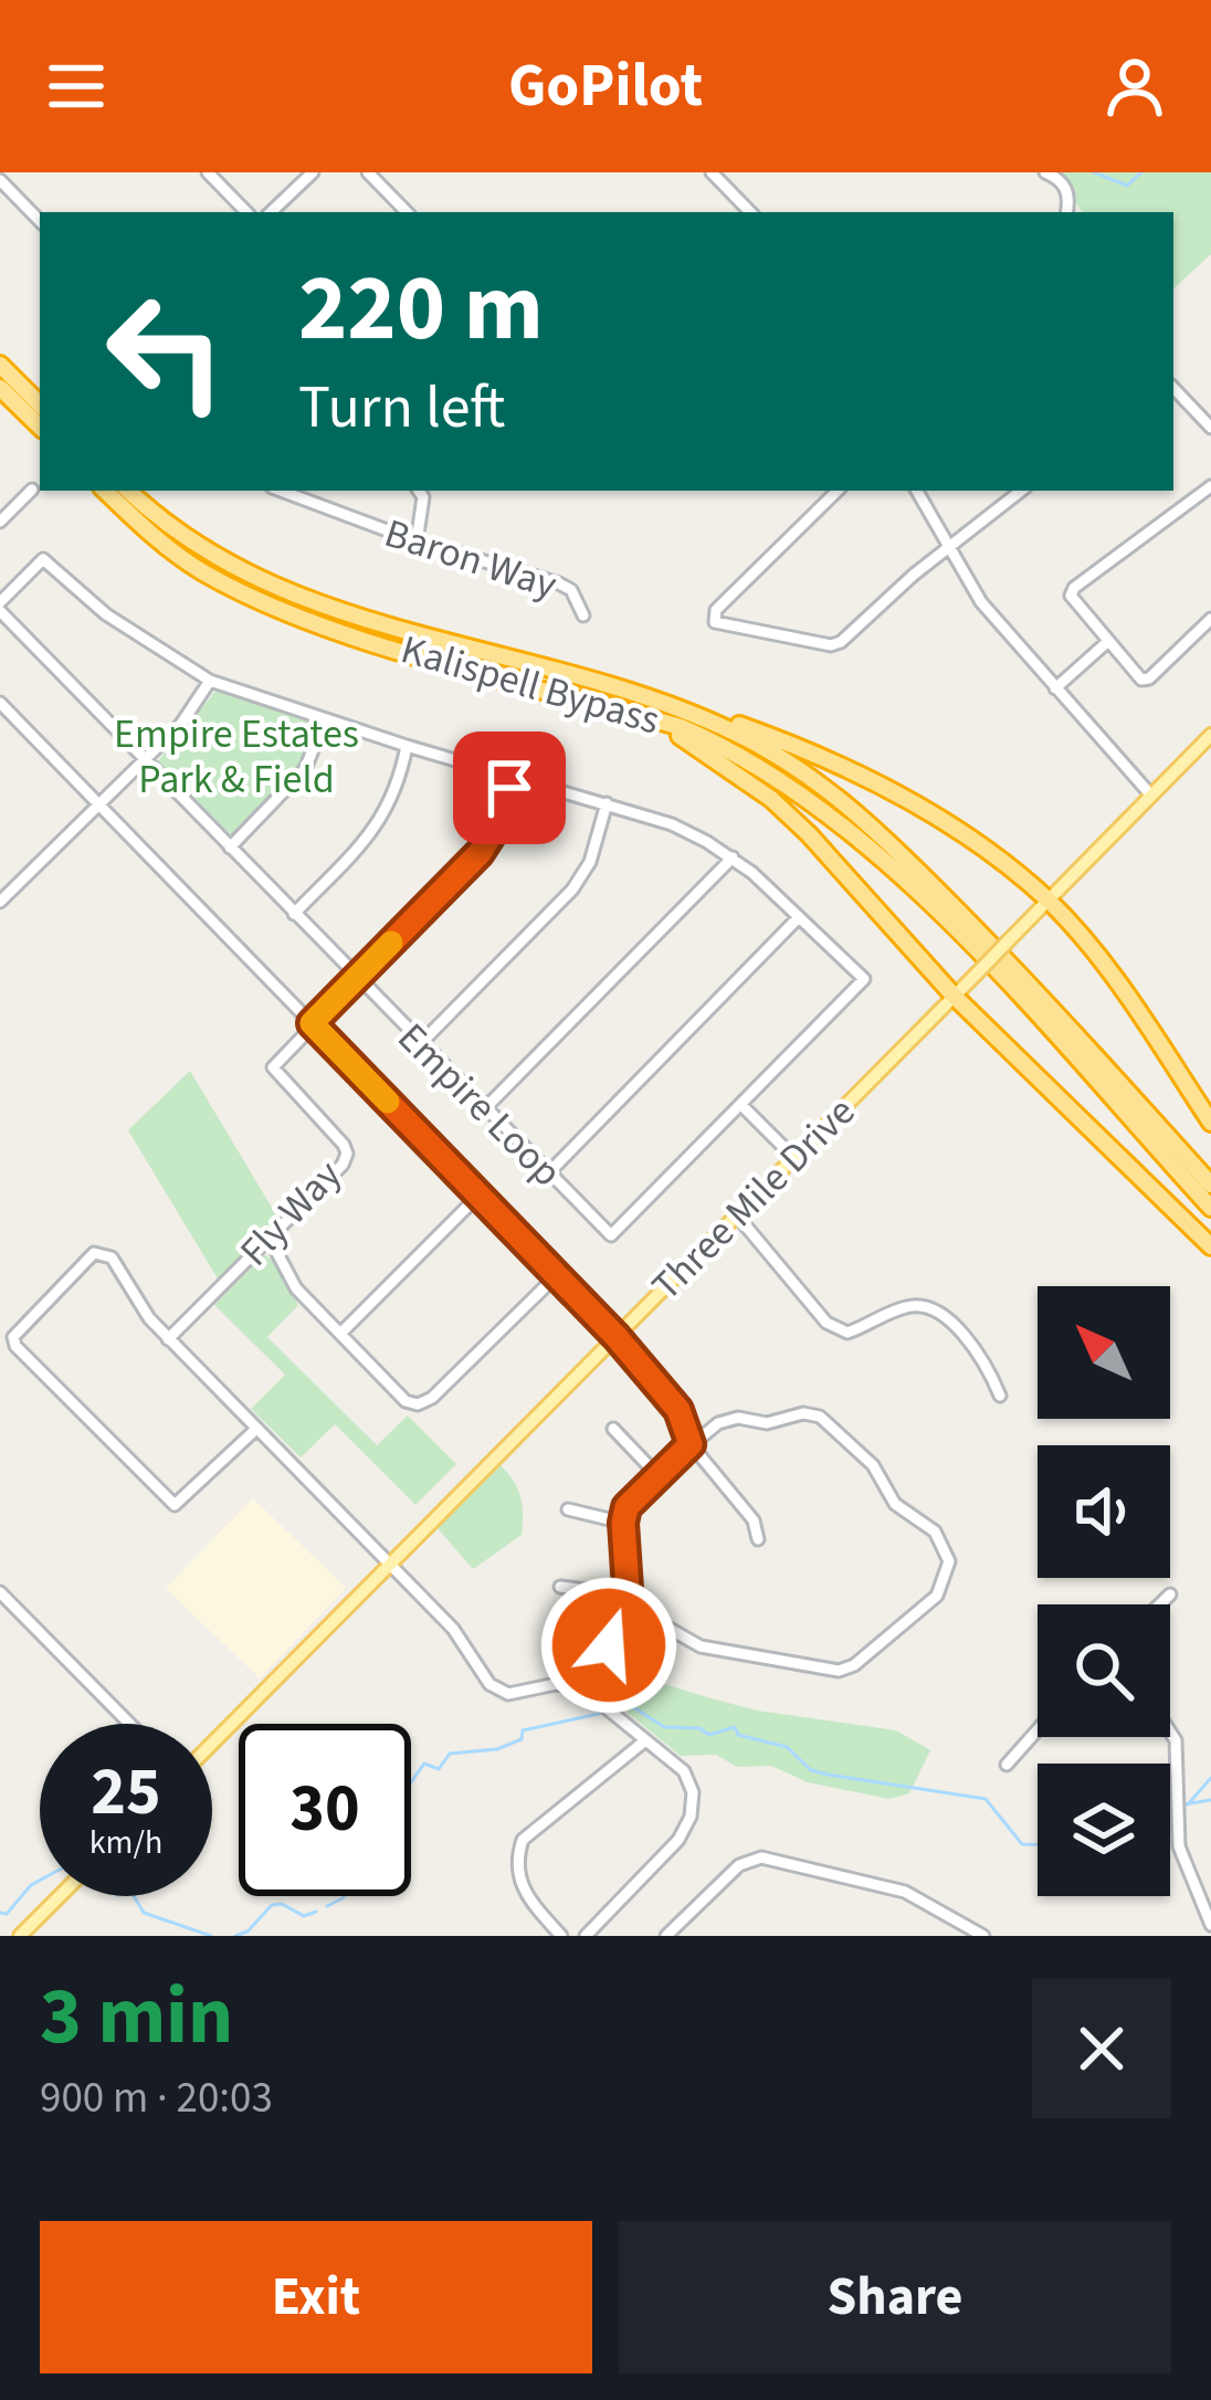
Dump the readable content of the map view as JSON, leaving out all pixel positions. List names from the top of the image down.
{
  "streets": {
    "highway": ["Kalispell Bypass"],
    "main road": ["Three Mile Drive"],
    "street": ["Baron Way", "Empire Loop", "Fly Way"]
  },
  "parks": ["Empire Estates Park & Field"],
  "north": "top left",
  "page": {
    "header": "GoPilot",
    "turn": ["220 m", "Turn left"],
    "speed": "25 km/h",
    "limit": "30",
    "heading": ["3 min", "900 m · 20:03"],
    "buttons": ["Exit", "Share"]
  }
}
